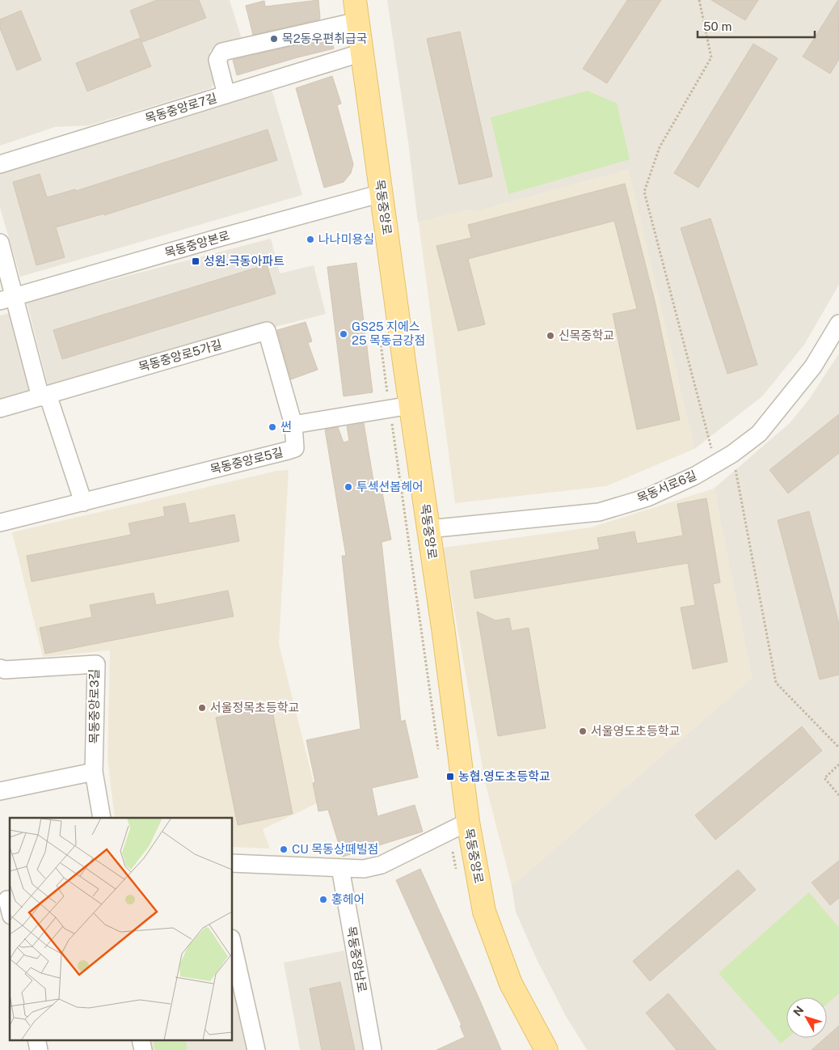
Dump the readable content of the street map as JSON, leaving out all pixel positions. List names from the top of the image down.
{
  "streets": {
    "main road": ["목동중앙로"],
    "street": [
      "목동중앙로7길",
      "목동중앙본로",
      "목동중앙로5가길",
      "목동중앙로5길",
      "목동서로6길",
      "목동중앙로3길",
      "목동중앙남로"
    ]
  },
  "crossings": [
    ["목동중앙로7길", "목동중앙로"],
    ["목동중앙로", "목동중앙본로"],
    ["목동중앙로", "목동서로6길"],
    ["목동중앙로5가길", "목동중앙로5길"]
  ],
  "places": {
    "other": [
      "목2동우편취급국",
      "나나미용실",
      "GS25 지에스 25 목동금강점",
      "신목중학교",
      "썬",
      "투섹션봅헤어",
      "서울정목초등학교",
      "서울영도초등학교",
      "CU 목동상떼빌점",
      "홍헤어"
    ],
    "transit": ["성원.극동아파트", "농협.영도초등학교"]
  },
  "scale_bar": "50 m",
  "north": "top left"
}
